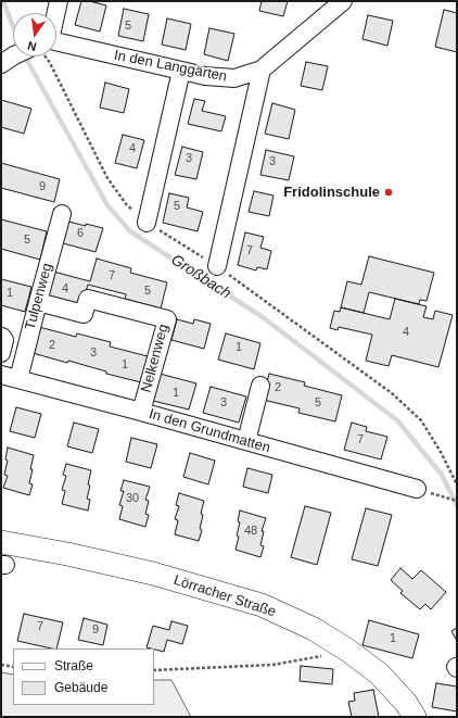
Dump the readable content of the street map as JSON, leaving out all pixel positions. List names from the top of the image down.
{
  "streets": {
    "main road": ["Lörracher Straße"],
    "street": [
      "In den Langgärten",
      "Tulpenweg",
      "Nelkenweg",
      "In den Grundmatten"
    ]
  },
  "crossings": [
    ["Tulpenweg", "Nelkenweg"],
    ["Tulpenweg", "In den Grundmatten"],
    ["Nelkenweg", "In den Grundmatten"]
  ],
  "water": ["Großbach"],
  "places": ["Fridolinschule"],
  "house_numbers": [
    "5",
    "4",
    "3",
    "3",
    "9",
    "5",
    "6",
    "5",
    "7",
    "7",
    "4",
    "5",
    "1",
    "4",
    "2",
    "1",
    "3",
    "1",
    "2",
    "1",
    "3",
    "5",
    "7",
    "30",
    "48",
    "7",
    "9",
    "1"
  ],
  "legend": ["Straße", "Gebäude"],
  "north": "bottom"
}
